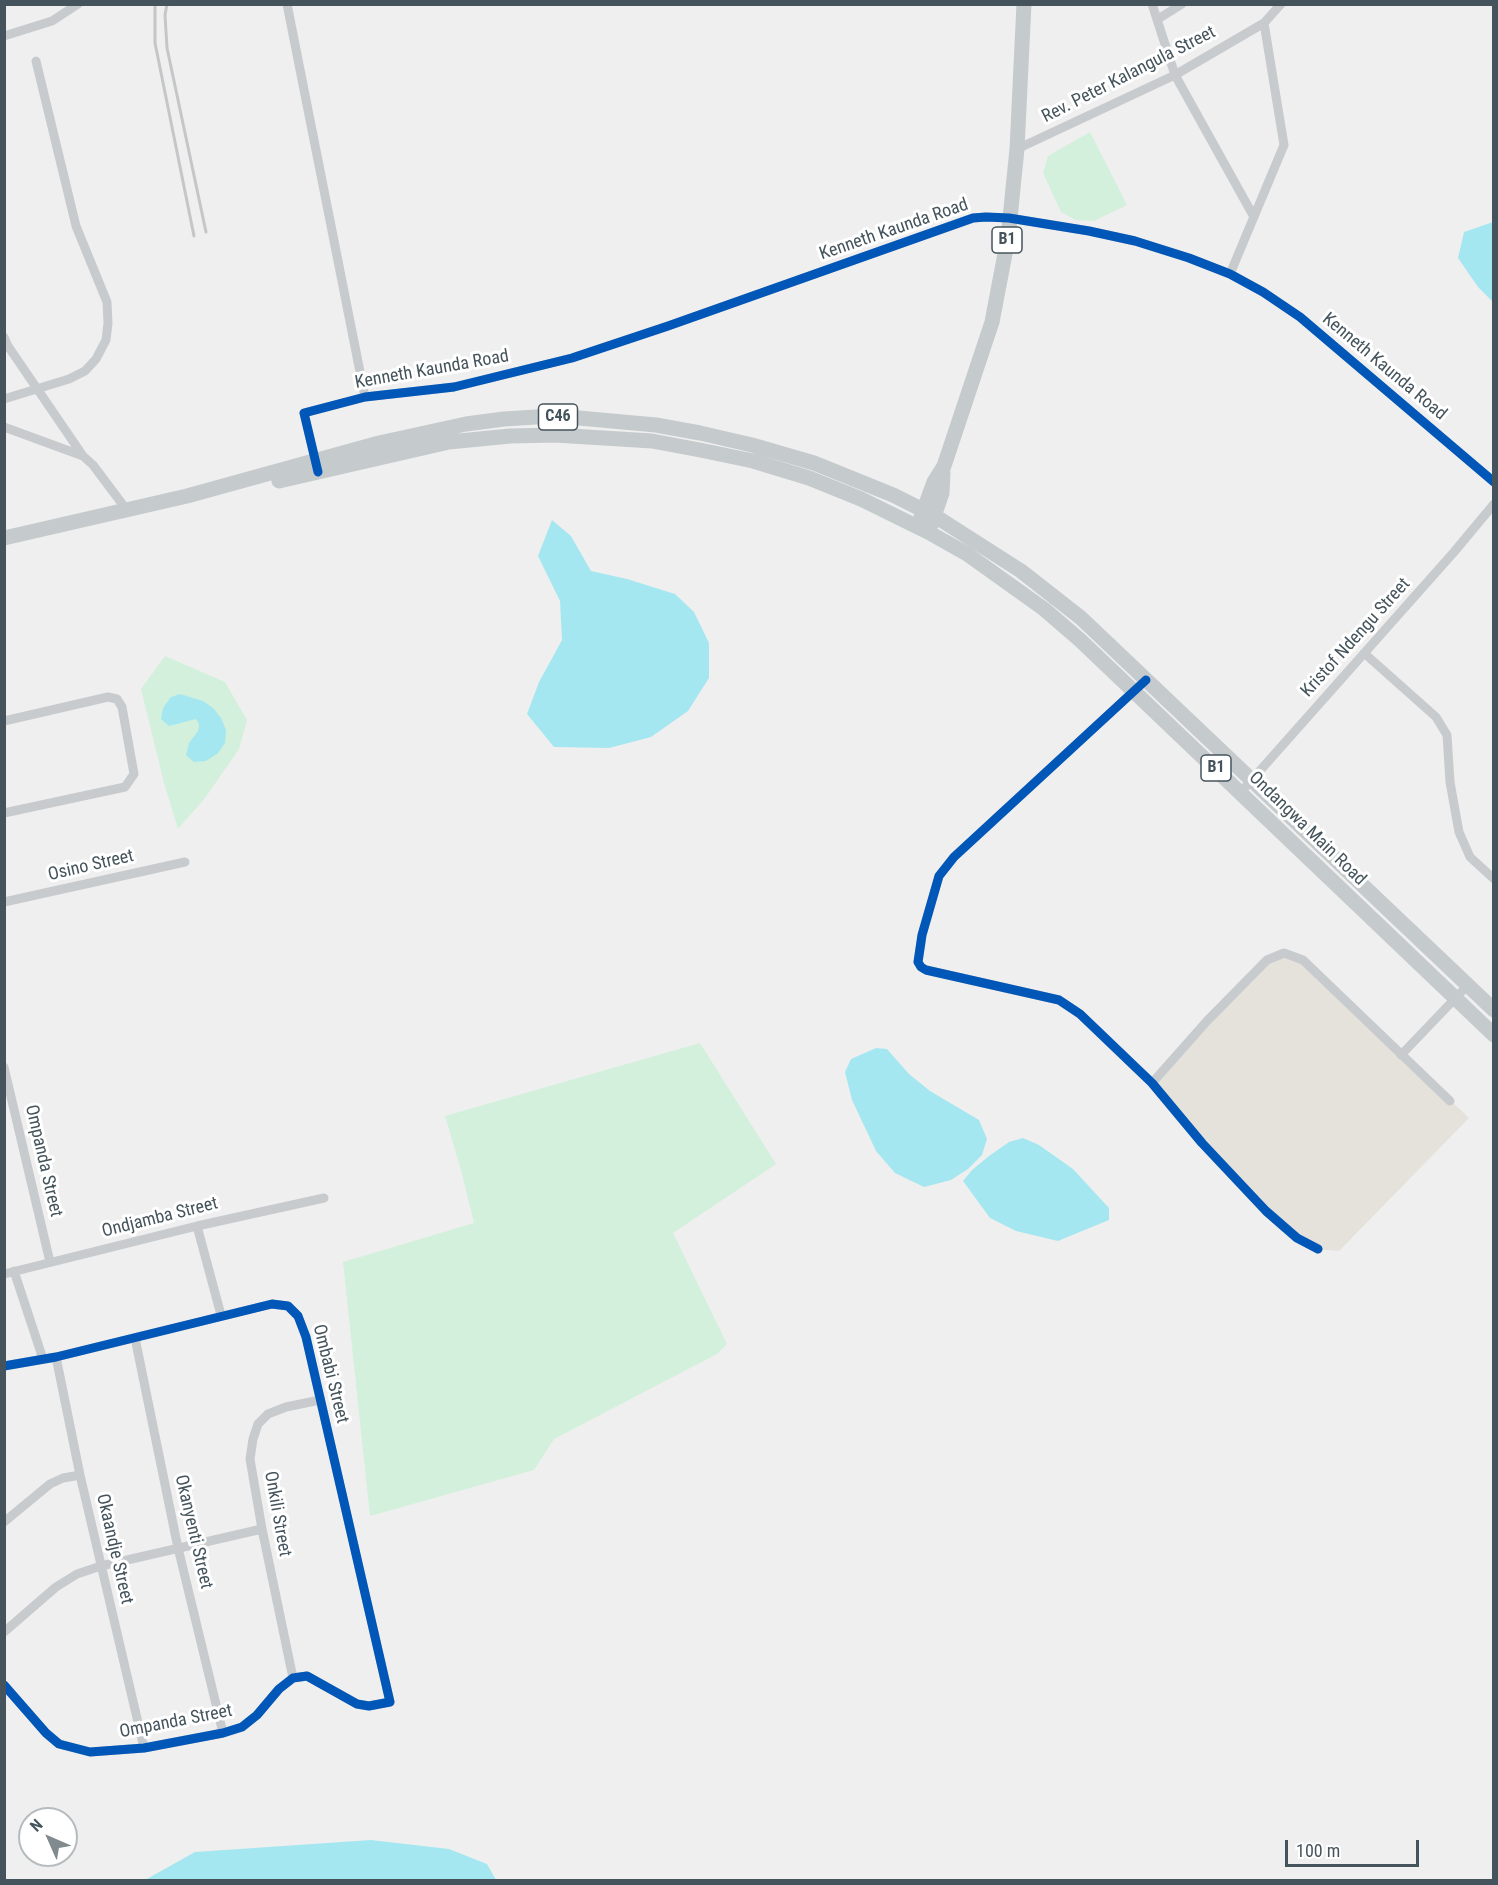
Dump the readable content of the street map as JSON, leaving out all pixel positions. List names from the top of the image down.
{
  "streets": {
    "main road": ["B1", "C46", "Ondangwa Main Road"],
    "street": [
      "Rev. Peter Kalangula Street",
      "Kenneth Kaunda Road",
      "Kristof Ndengu Street",
      "Osino Street",
      "Ompanda Street",
      "Ondjamba Street",
      "Ombabi Street",
      "Onkili Street",
      "Okanyenti Street",
      "Okaandje Street"
    ]
  },
  "crossings": [
    ["Rev. Peter Kalangula Street", "B1"],
    ["Kenneth Kaunda Road", "B1"],
    ["Kenneth Kaunda Road", "C46"],
    ["B1", "C46"],
    ["B1", "Ondangwa Main Road"],
    ["C46", "Ondangwa Main Road"],
    ["Kristof Ndengu Street", "Ondangwa Main Road"],
    ["Ompanda Street", "Ondjamba Street"],
    ["Ompanda Street", "Ombabi Street"],
    ["Ompanda Street", "Onkili Street"],
    ["Ompanda Street", "Okanyenti Street"],
    ["Ompanda Street", "Okaandje Street"],
    ["Ombabi Street", "Onkili Street"],
    ["Ombabi Street", "Okanyenti Street"],
    ["Ombabi Street", "Okaandje Street"]
  ],
  "scale_bar": "100 m",
  "north": "top left"
}
